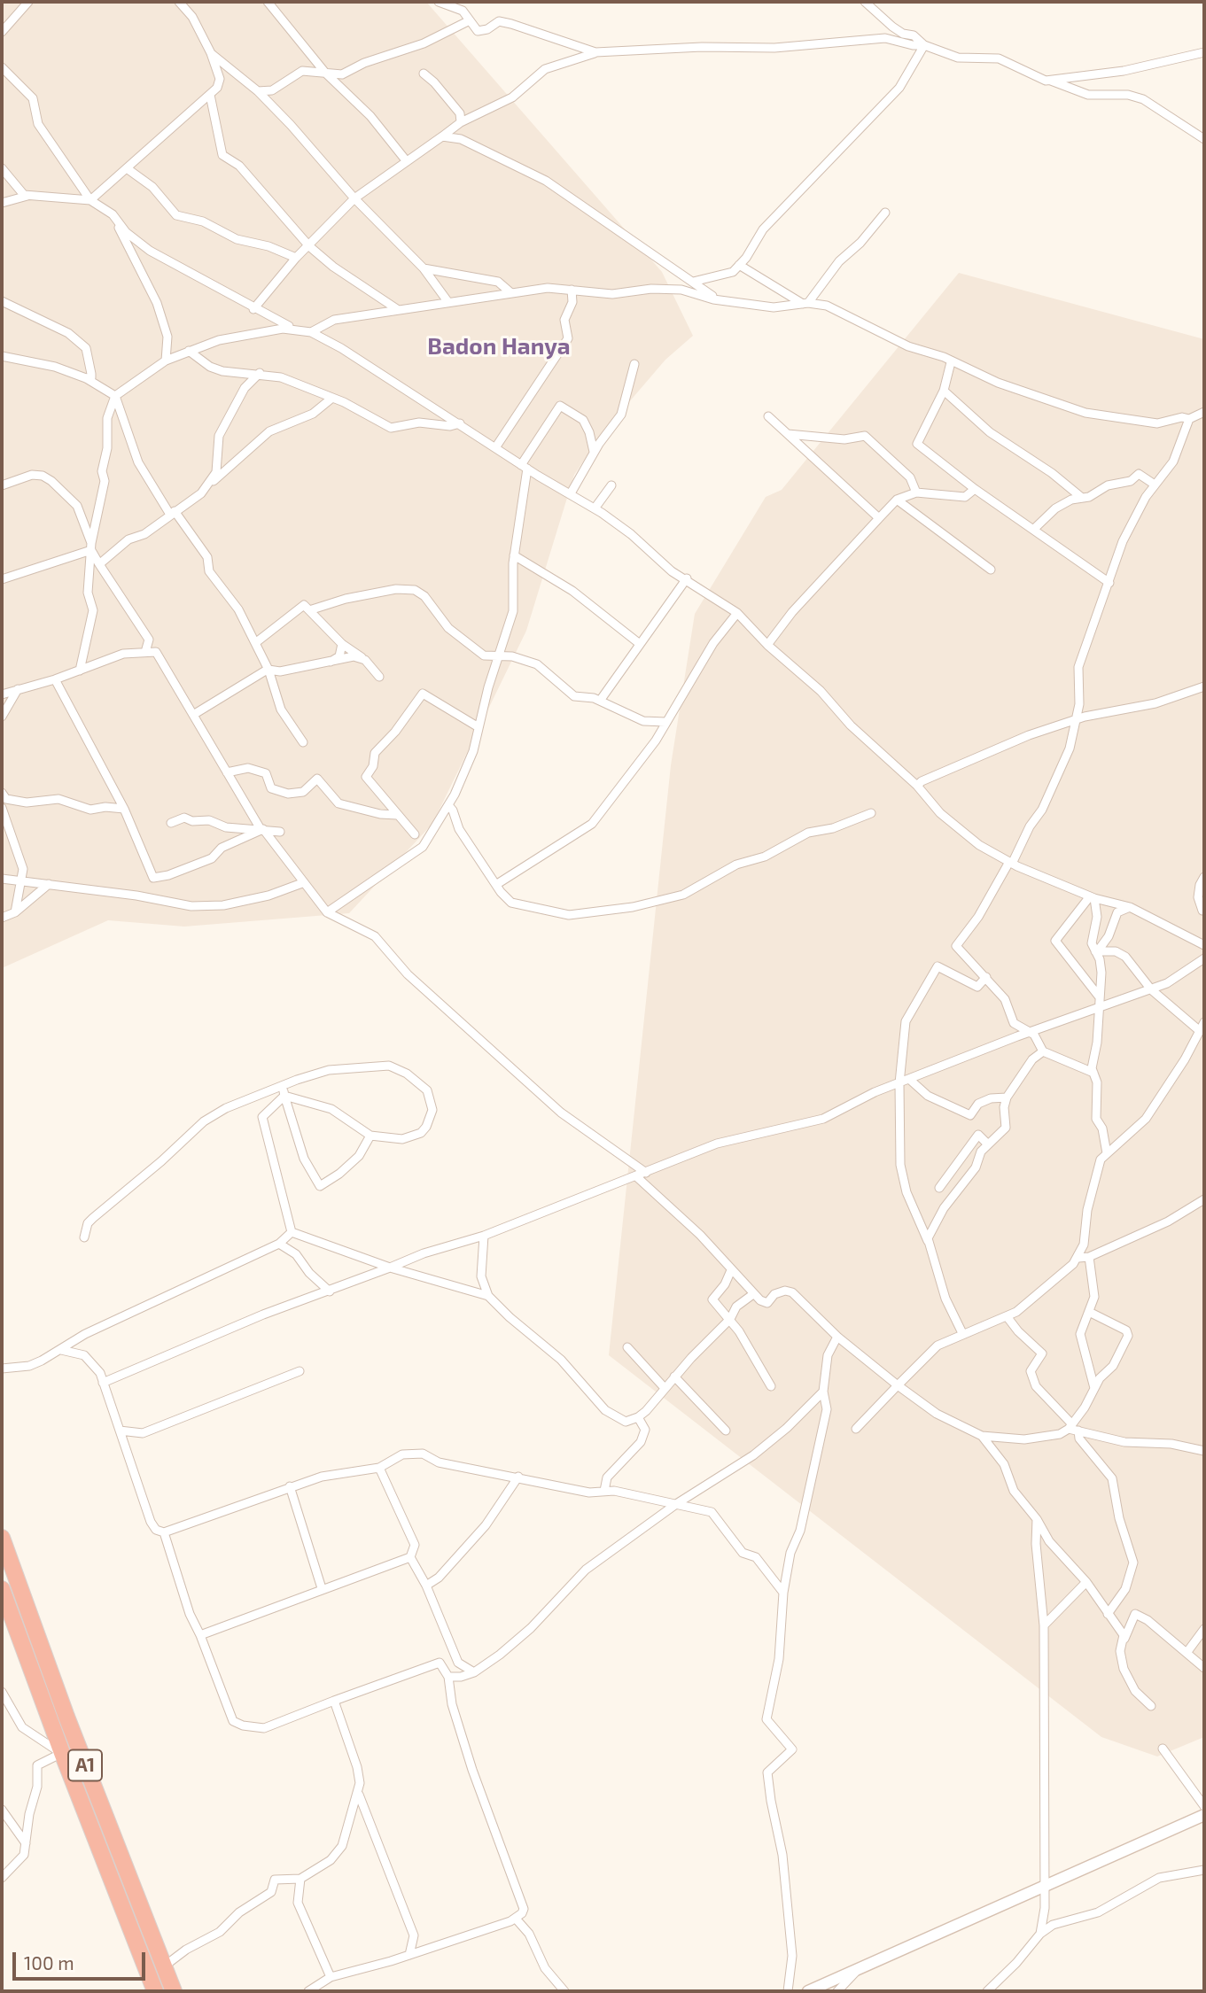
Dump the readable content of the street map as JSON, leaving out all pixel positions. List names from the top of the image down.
{
  "streets": {
    "highway": ["A1"]
  },
  "districts": ["Badon Hanya"],
  "scale_bar": "100 m"
}
